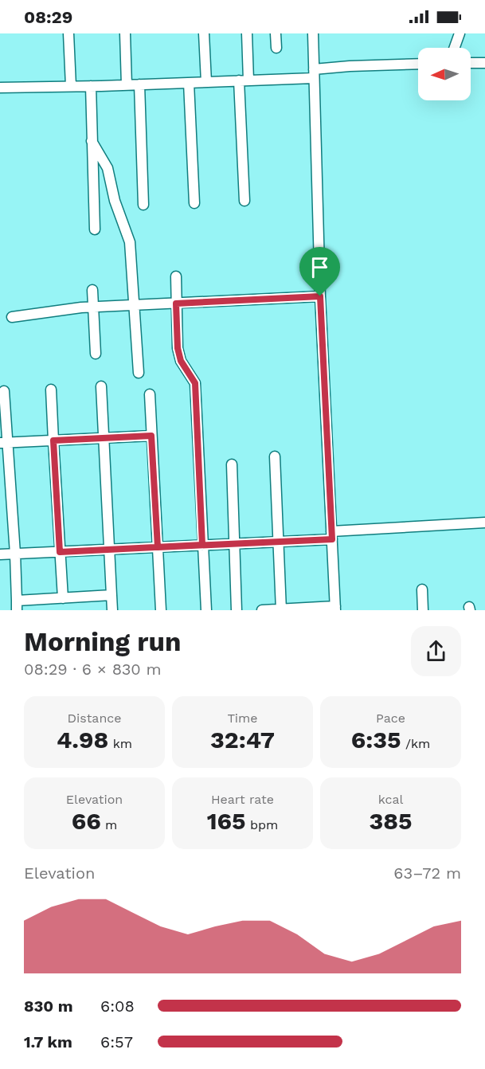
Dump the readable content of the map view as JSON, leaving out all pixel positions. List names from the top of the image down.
{
  "north": "left",
  "page": {
    "status": "08:29",
    "heading": ["Morning run", "08:29 · 6 × 830 m"],
    "stats": [
      ["Distance", "4.98 km"],
      ["Time", "32:47"],
      ["Pace", "6:35 /km"],
      ["Elevation", "66 m"],
      ["Heart rate", "165 bpm"],
      ["kcal", "385"]
    ],
    "chart": ["Elevation", "63–72 m"],
    "list": [
      {
        "name": "830 m",
        "note": "6:08"
      },
      {
        "name": "1.7 km",
        "note": "6:57"
      }
    ]
  }
}
